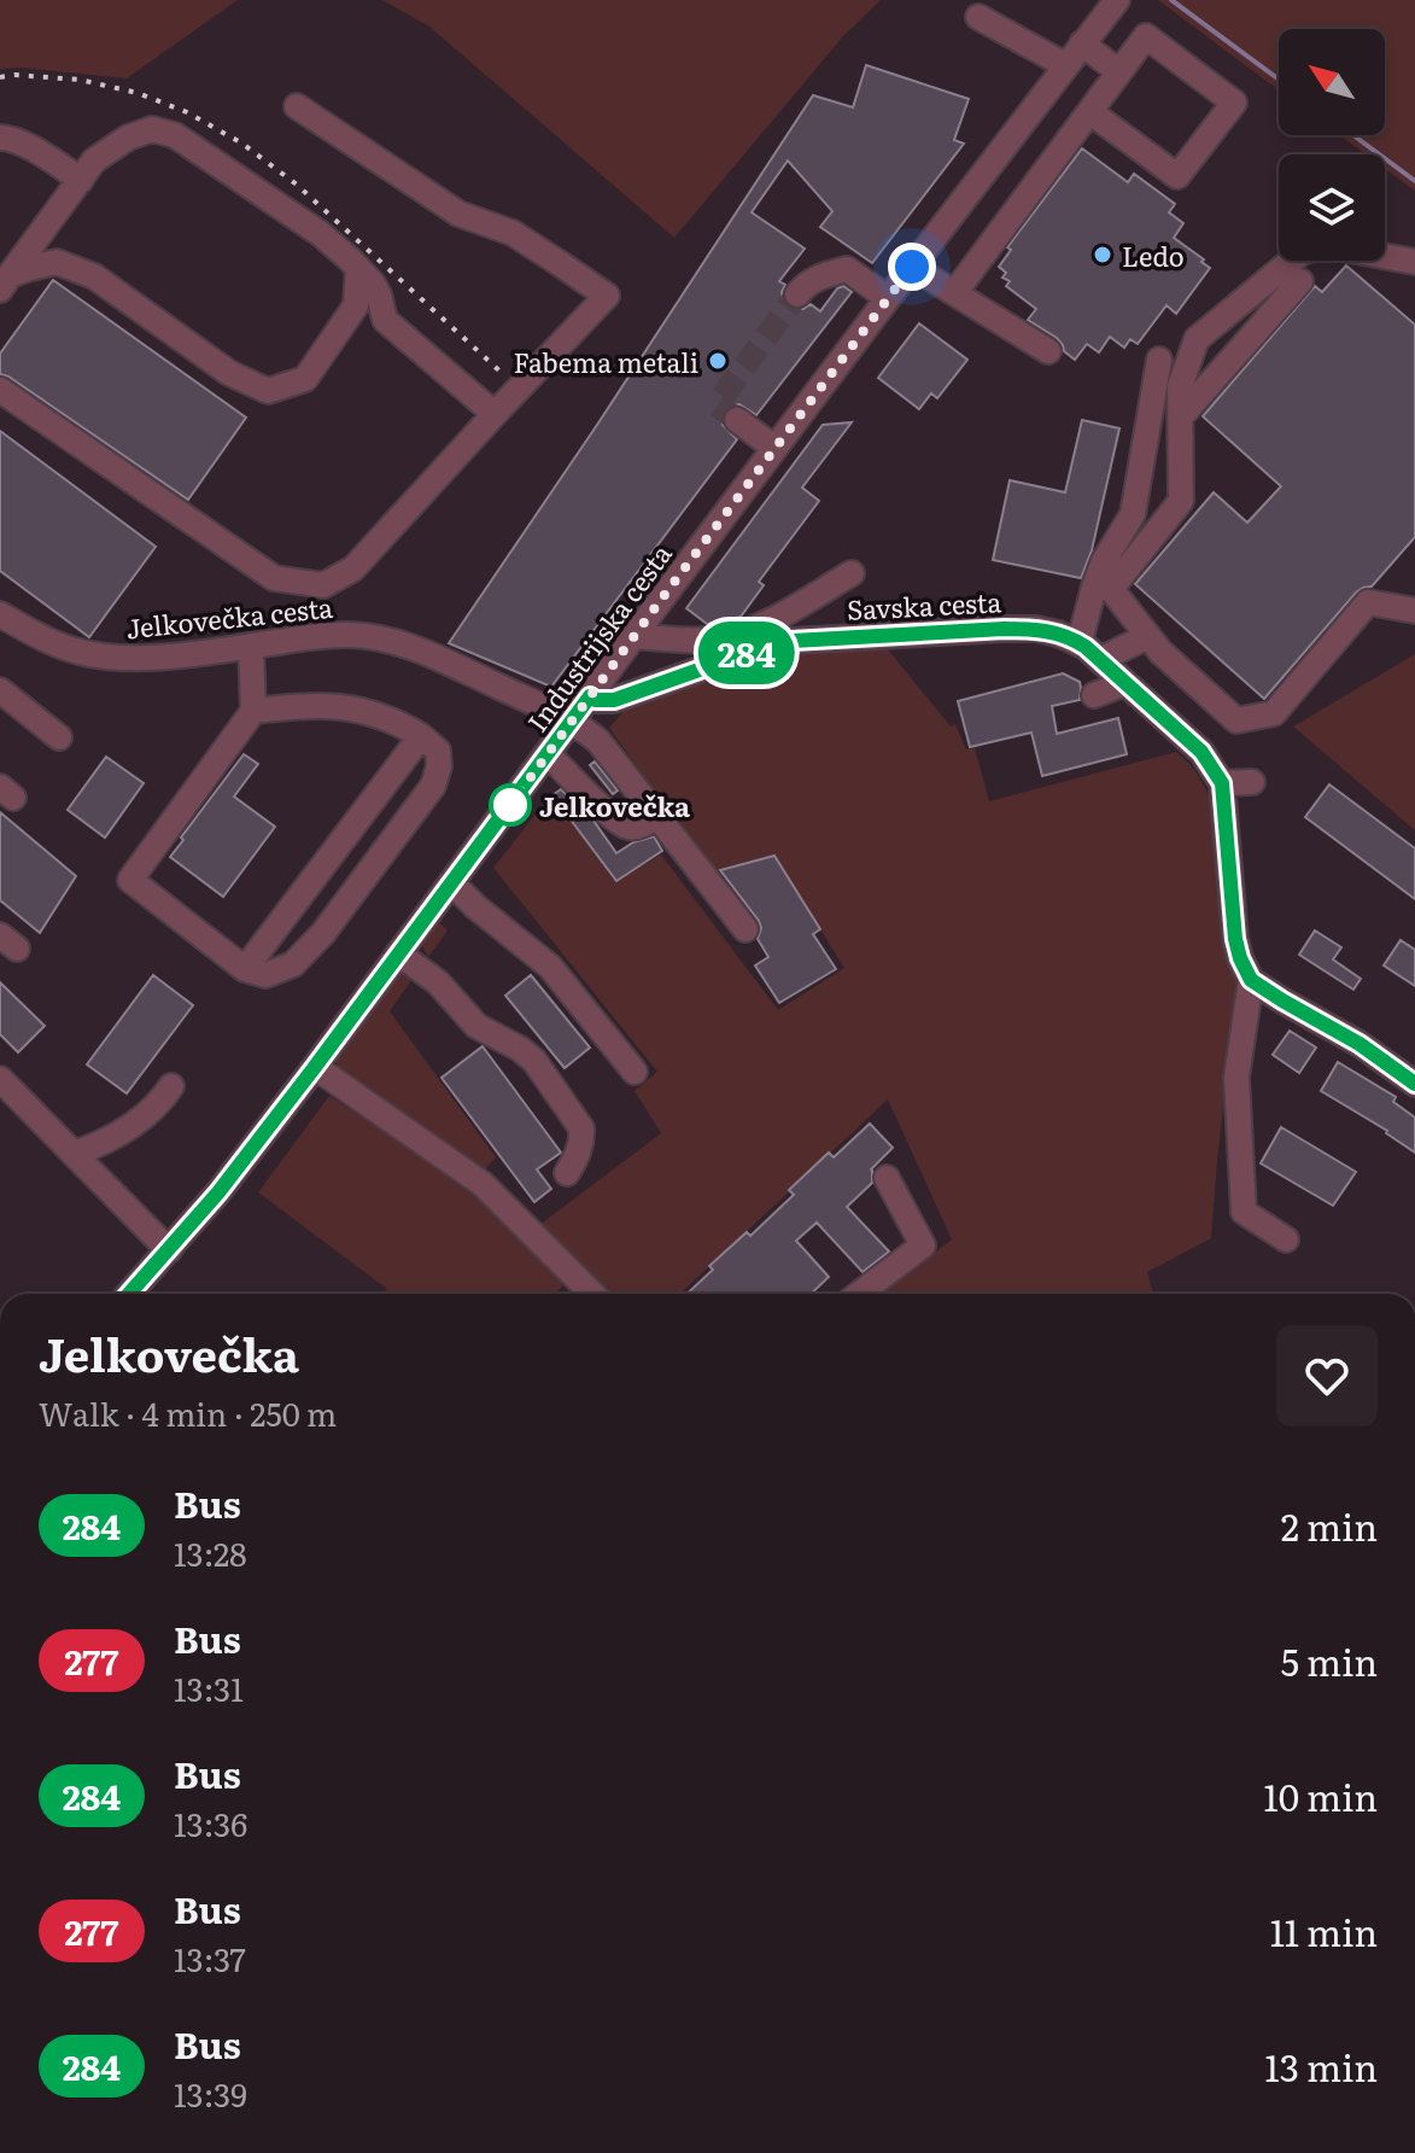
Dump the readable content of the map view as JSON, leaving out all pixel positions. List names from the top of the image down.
{
  "streets": {
    "street": ["Savska cesta", "Jelkovečka cesta", "Industrijska cesta"]
  },
  "crossings": [
    ["Savska cesta", "Industrijska cesta"],
    ["Jelkovečka cesta", "Industrijska cesta"]
  ],
  "places": ["Ledo", "Fabema metali", "Jelkovečka"],
  "lines": ["bus line 284"],
  "north": "top left",
  "page": {
    "on_map": "284",
    "heading": ["Jelkovečka", "Walk · 4 min · 250 m"],
    "list": [
      {
        "mark": "284",
        "name": "Bus",
        "note": "13:28",
        "value": "2 min"
      },
      {
        "mark": "277",
        "name": "Bus",
        "note": "13:31",
        "value": "5 min"
      },
      {
        "mark": "284",
        "name": "Bus",
        "note": "13:36",
        "value": "10 min"
      },
      {
        "mark": "277",
        "name": "Bus",
        "note": "13:37",
        "value": "11 min"
      },
      {
        "mark": "284",
        "name": "Bus",
        "note": "13:39",
        "value": "13 min"
      }
    ]
  }
}
